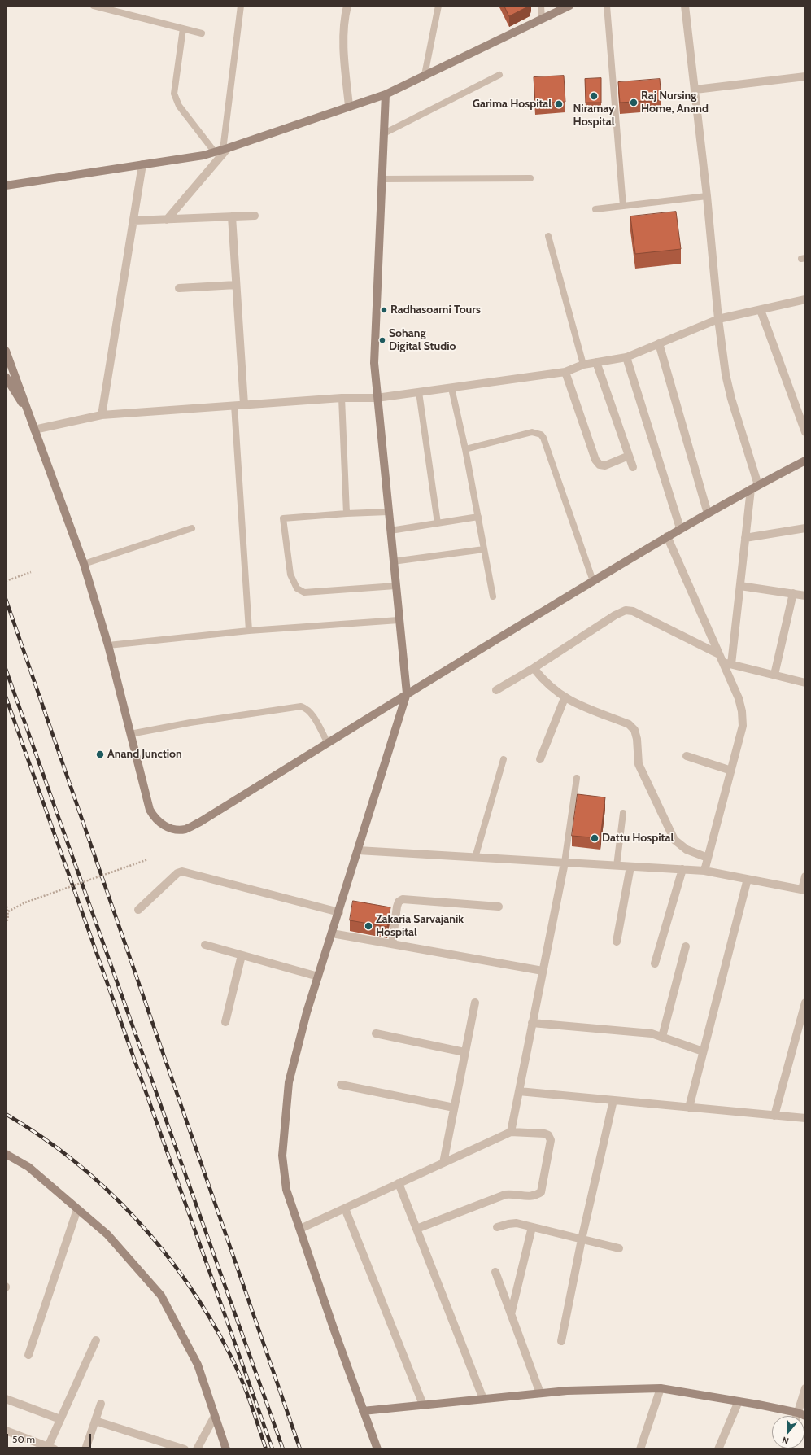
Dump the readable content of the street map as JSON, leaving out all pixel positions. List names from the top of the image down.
{
  "places": [
    "Niramay Hospital",
    "Raj Nursing Home, Anand",
    "Garima Hospital",
    "Radhasoami Tours",
    "Sohang Digital Studio",
    "Anand Junction",
    "Dattu Hospital",
    "Zakaria Sarvajanik Hospital"
  ],
  "scale_bar": "50 m",
  "north": "bottom"
}
